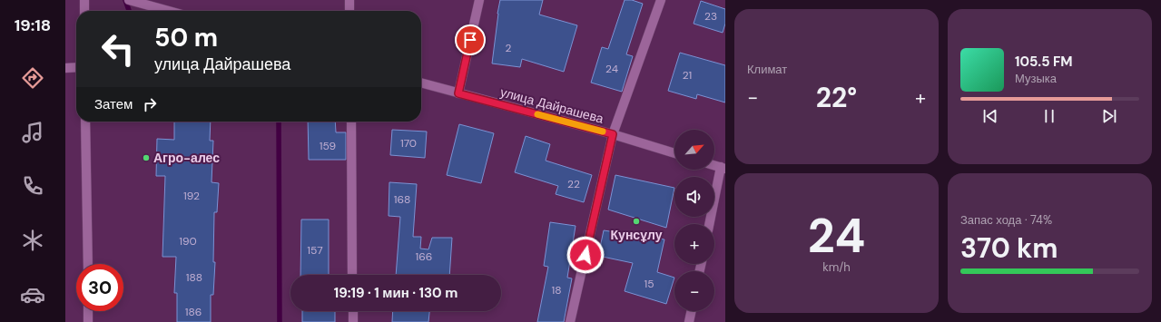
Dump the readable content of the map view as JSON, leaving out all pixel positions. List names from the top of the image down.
{
  "streets": {
    "street": ["улица Дайрашева"]
  },
  "places": ["Агро-алес", "Кунсұлу"],
  "house_numbers": [
    "23",
    "2",
    "24",
    "21",
    "170",
    "159",
    "22",
    "192",
    "168",
    "190",
    "157",
    "166",
    "188",
    "15",
    "18",
    "186"
  ],
  "north": "top right",
  "page": {
    "tabs": "19:18",
    "tile": [
      "Климат",
      ["24", "km/h"],
      ["Запас хода · 74%", "370 km"]
    ],
    "turn": ["50 m", "улица Дайрашева"],
    "song": ["105.5 FM", "Музыка"],
    "heat": ["−", "22°", "+"],
    "then": "Затем",
    "map_buttons": ["+", "−"],
    "limit": "30",
    "trip": "19:19 · 1 мин · 130 m"
  }
}
